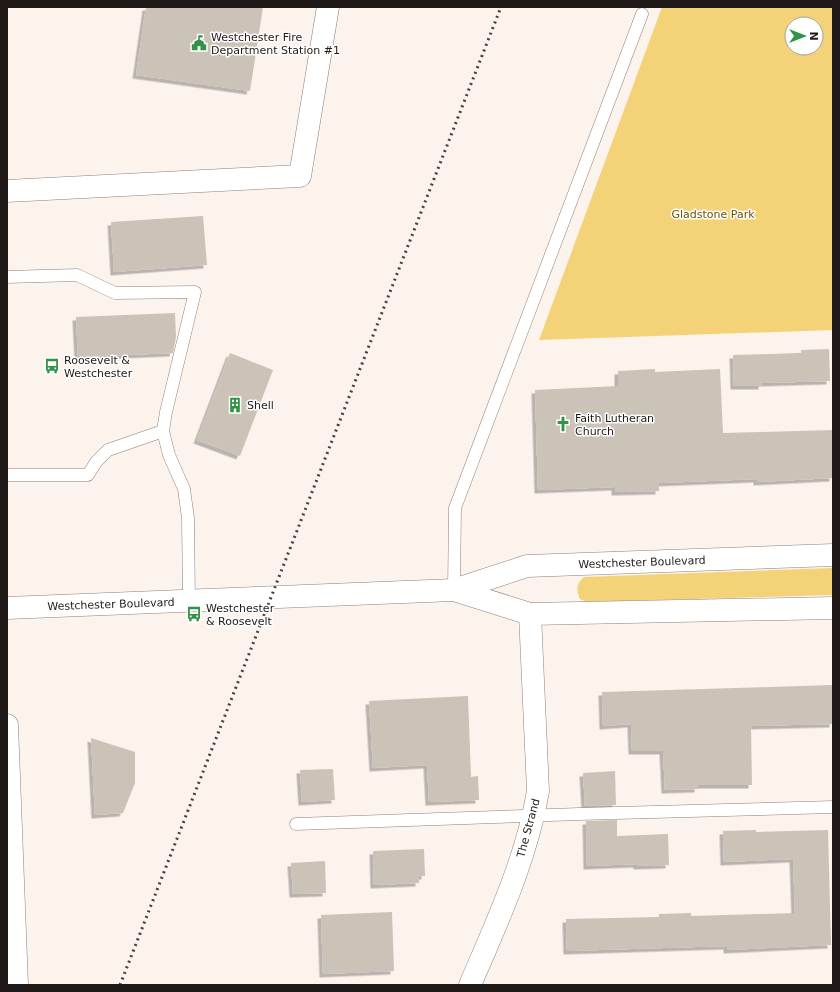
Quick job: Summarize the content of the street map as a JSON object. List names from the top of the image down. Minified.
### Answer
{"streets":{"street":["Westchester Boulevard","The Strand"]},"crossings":[["Westchester Boulevard","The Strand"]],"parks":["Gladstone Park"],"places":{"public building":["Westchester Fire Department Station #1"],"bus stop":["Roosevelt & Westchester","Westchester & Roosevelt"],"building":["Shell"],"church":["Faith Lutheran Church"]},"north":"right"}
